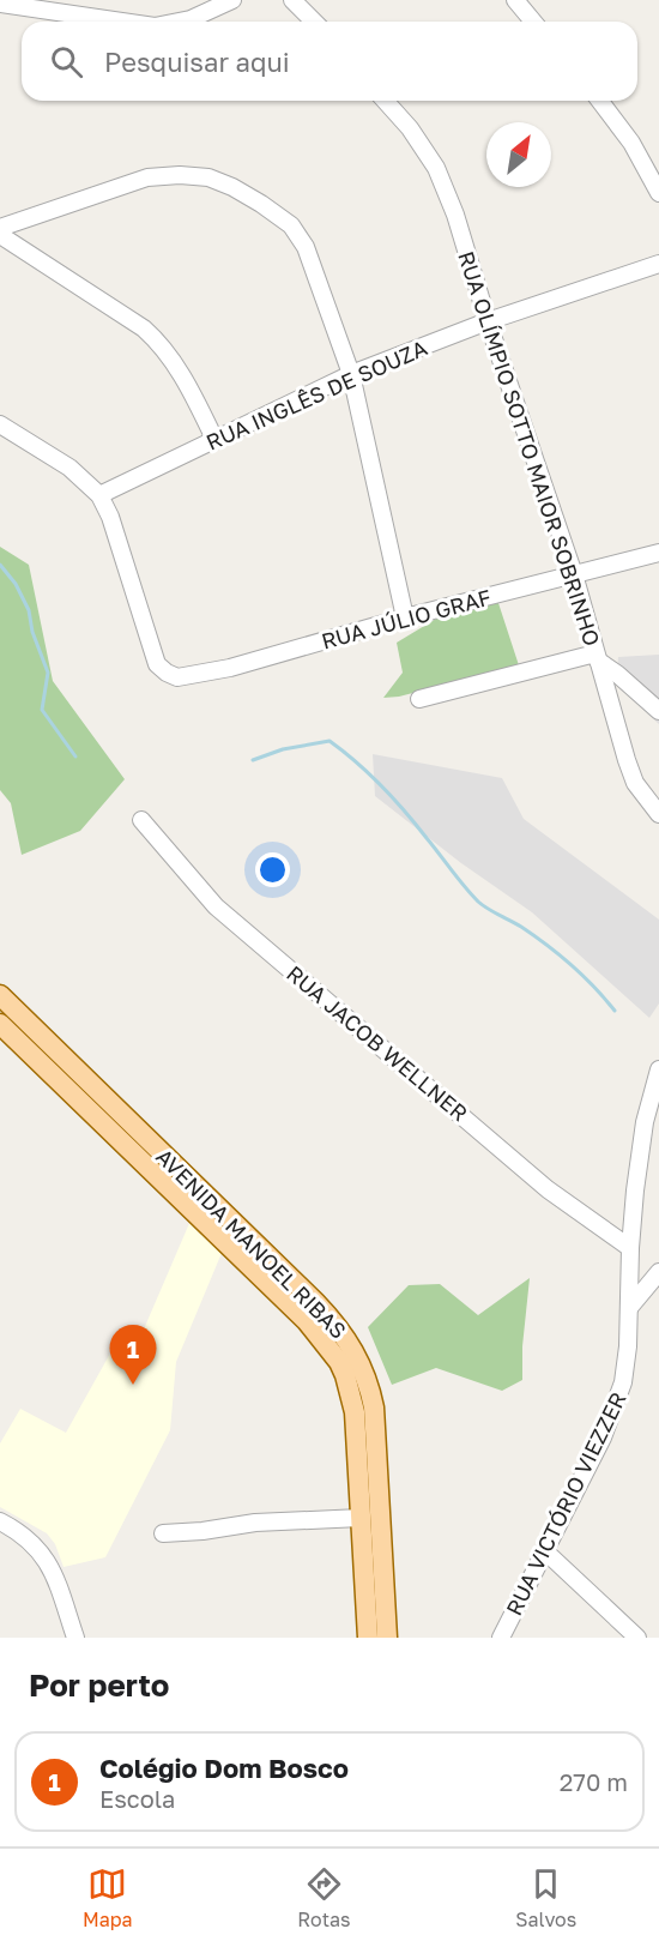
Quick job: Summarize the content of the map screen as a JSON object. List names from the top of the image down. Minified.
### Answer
{"streets":{"main road":["AVENIDA MANOEL RIBAS"],"street":["RUA INGLÊS DE SOUZA","RUA OLÍMPIO SOTTO MAIOR SOBRINHO","RUA JÚLIO GRAF","RUA JACOB WELLNER","RUA VICTÓRIO VIEZZER"]},"crossings":[["RUA INGLÊS DE SOUZA","RUA OLÍMPIO SOTTO MAIOR SOBRINHO"],["RUA INGLÊS DE SOUZA","RUA JÚLIO GRAF"],["RUA OLÍMPIO SOTTO MAIOR SOBRINHO","RUA JÚLIO GRAF"],["RUA JACOB WELLNER","RUA VICTÓRIO VIEZZER"]],"north":"top right","page":{"search":"Pesquisar aqui","pins":"1","heading":"Por perto","list":[{"mark":"1","name":"Colégio Dom Bosco","note":"Escola","value":"270 m"}],"nav":["Mapa","Rotas","Salvos"]}}
